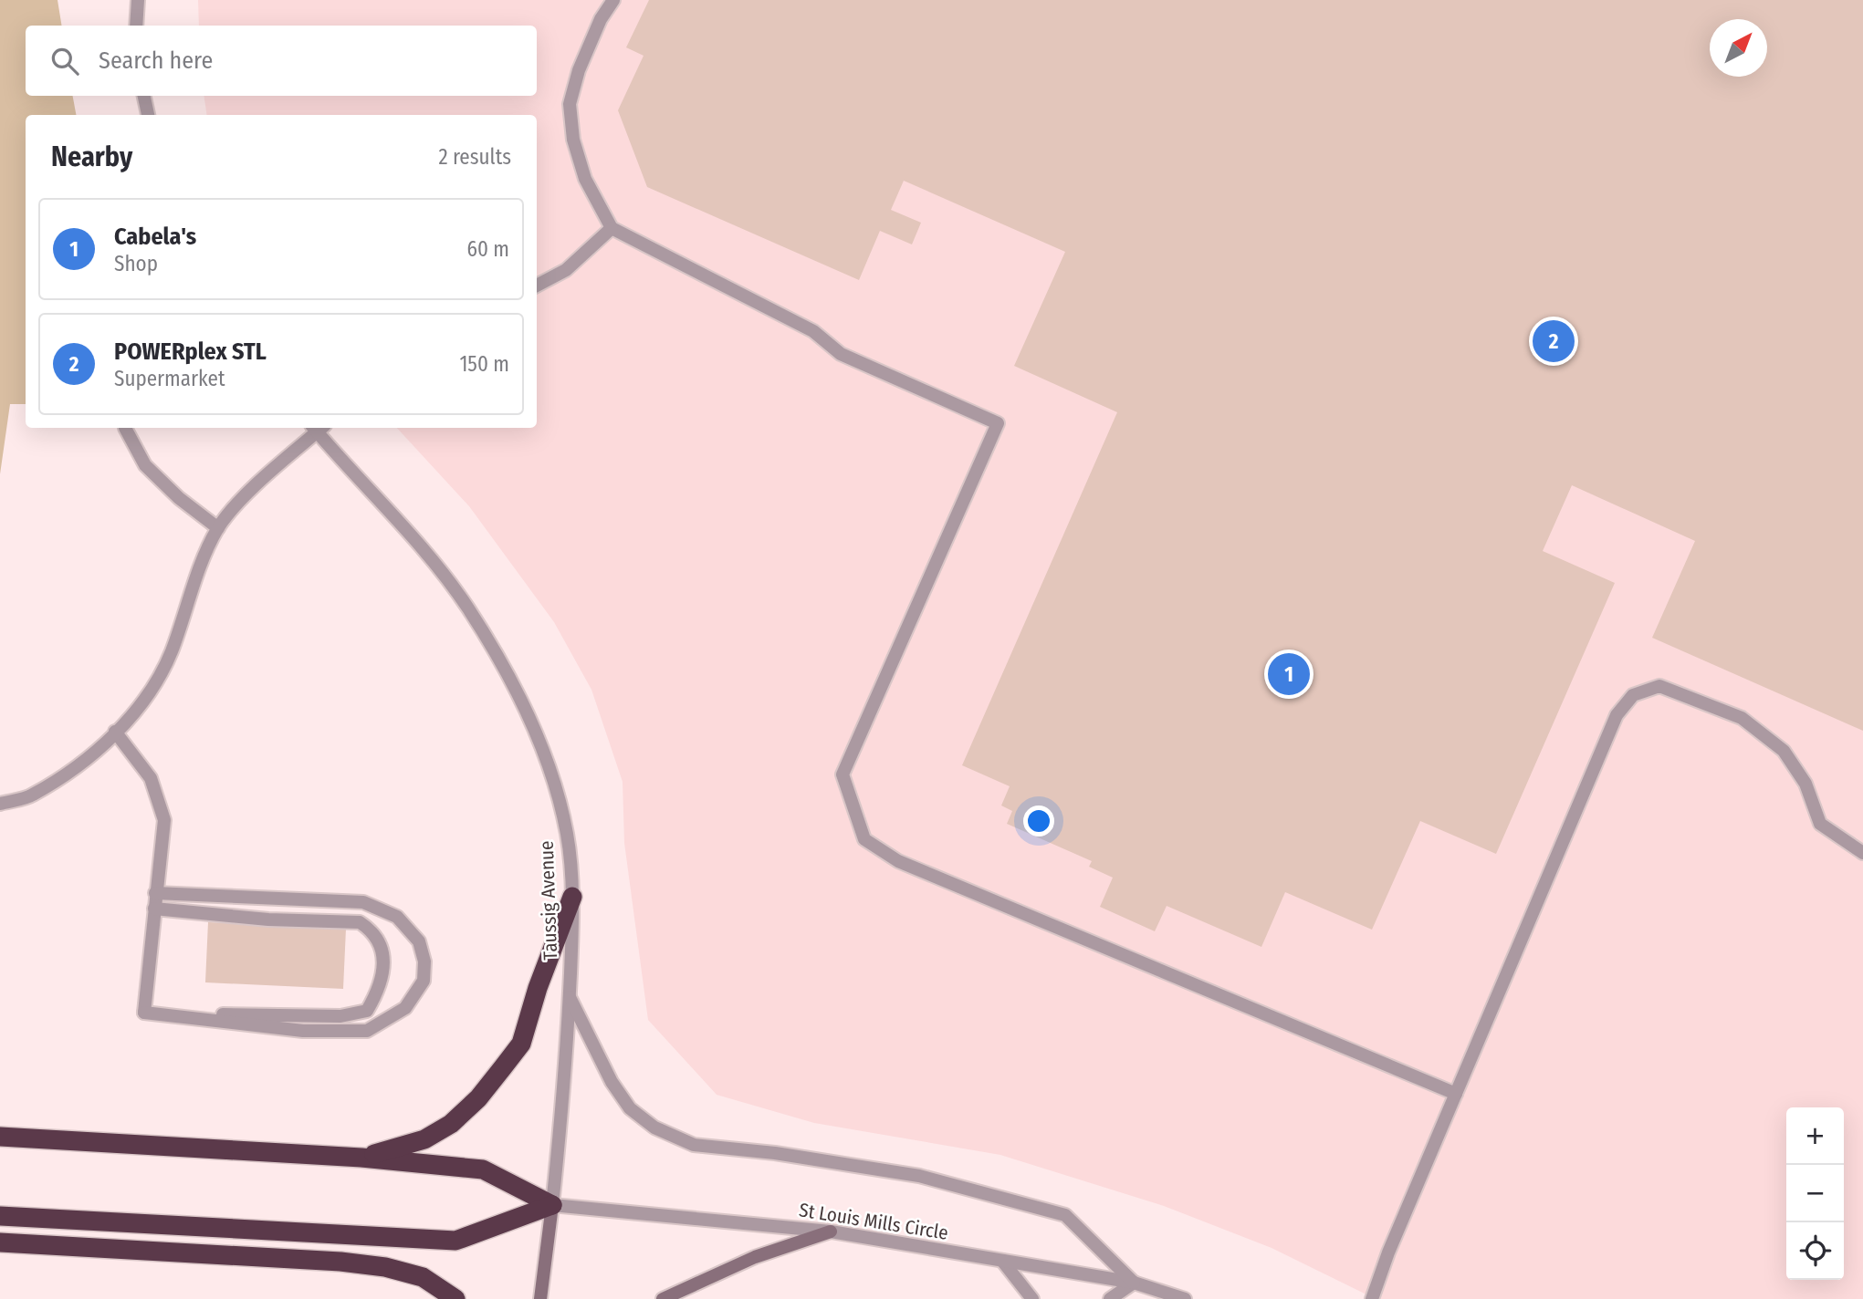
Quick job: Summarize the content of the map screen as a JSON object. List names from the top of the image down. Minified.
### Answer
{"streets":{"main road":["Taussig Avenue"],"street":["St Louis Mills Circle"]},"crossings":[["Taussig Avenue","St Louis Mills Circle"]],"north":"top right","page":{"search":"Search here","heading":["Nearby","2 results"],"list":[{"mark":"1","name":"Cabela's","note":"Shop","value":"60 m"},{"mark":"2","name":"POWERplex STL","note":"Supermarket","value":"150 m"}],"pins":["2","1"],"map_buttons":["+","−"]}}
